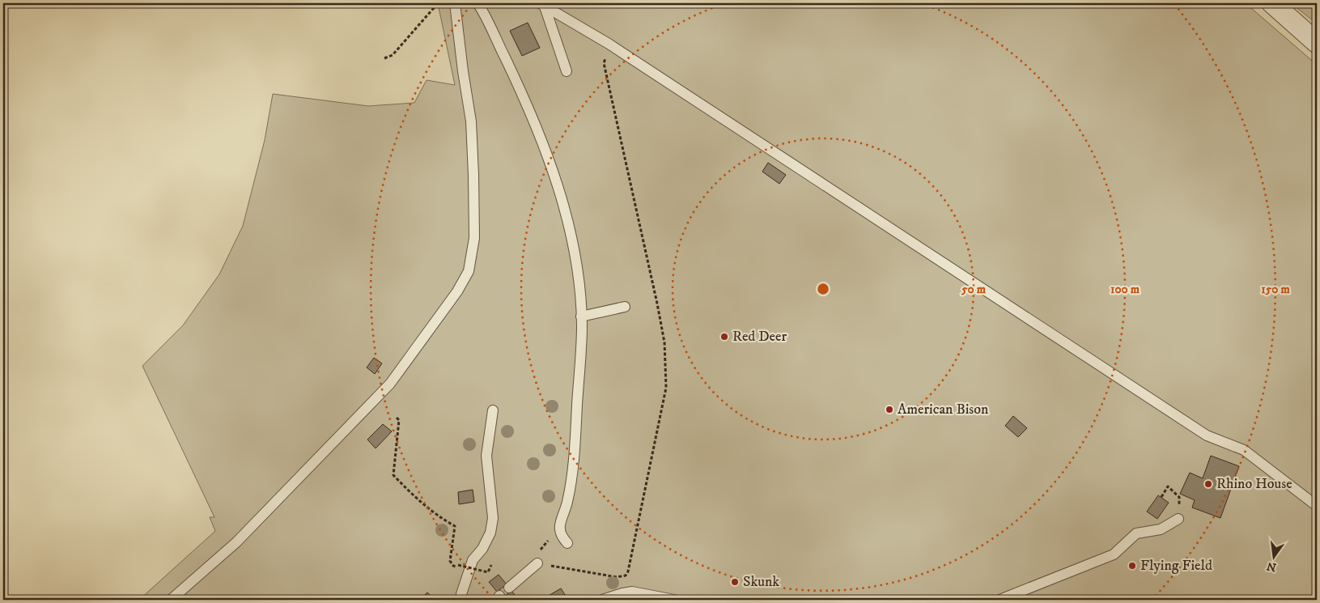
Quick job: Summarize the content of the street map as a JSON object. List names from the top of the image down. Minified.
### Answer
{"places":["Red Deer","American Bison","Rhino House","Flying Field","Skunk"],"north":"bottom","rings":["50 m","100 m","150 m"]}
